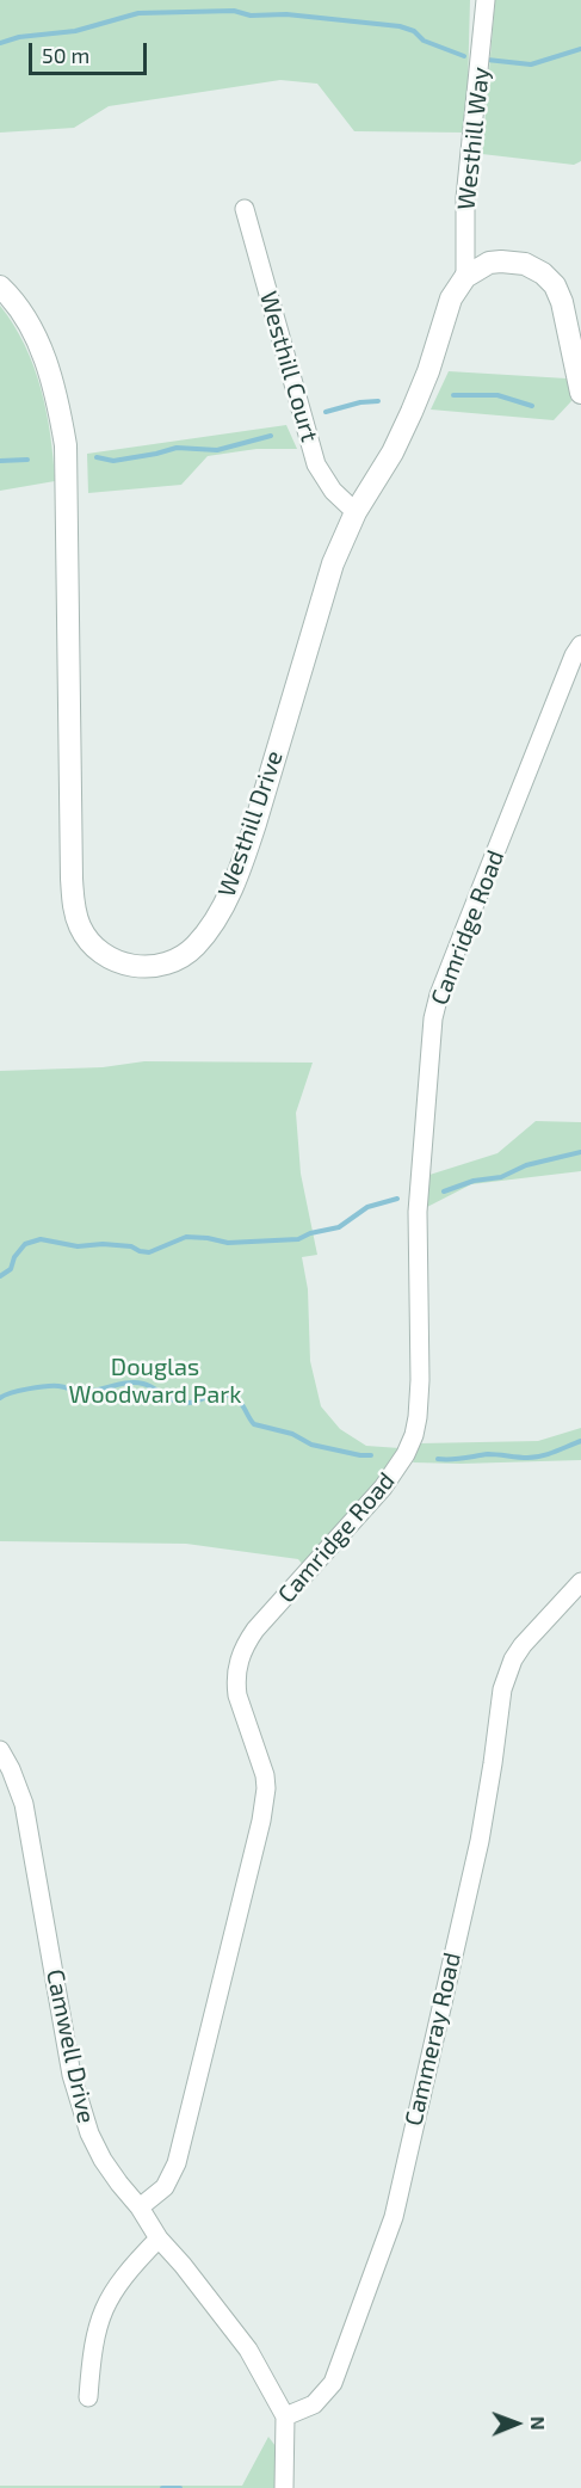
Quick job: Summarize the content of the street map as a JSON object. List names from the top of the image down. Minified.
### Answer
{"streets":{"street":["Westhill Way","Westhill Court","Westhill Drive","Camridge Road","Cammeray Road","Camwell Drive"]},"crossings":[["Westhill Way","Westhill Drive"],["Westhill Court","Westhill Drive"],["Camridge Road","Camwell Drive"],["Cammeray Road","Camwell Drive"]],"parks":["Douglas Woodward Park"],"scale_bar":"50 m","north":"right"}
